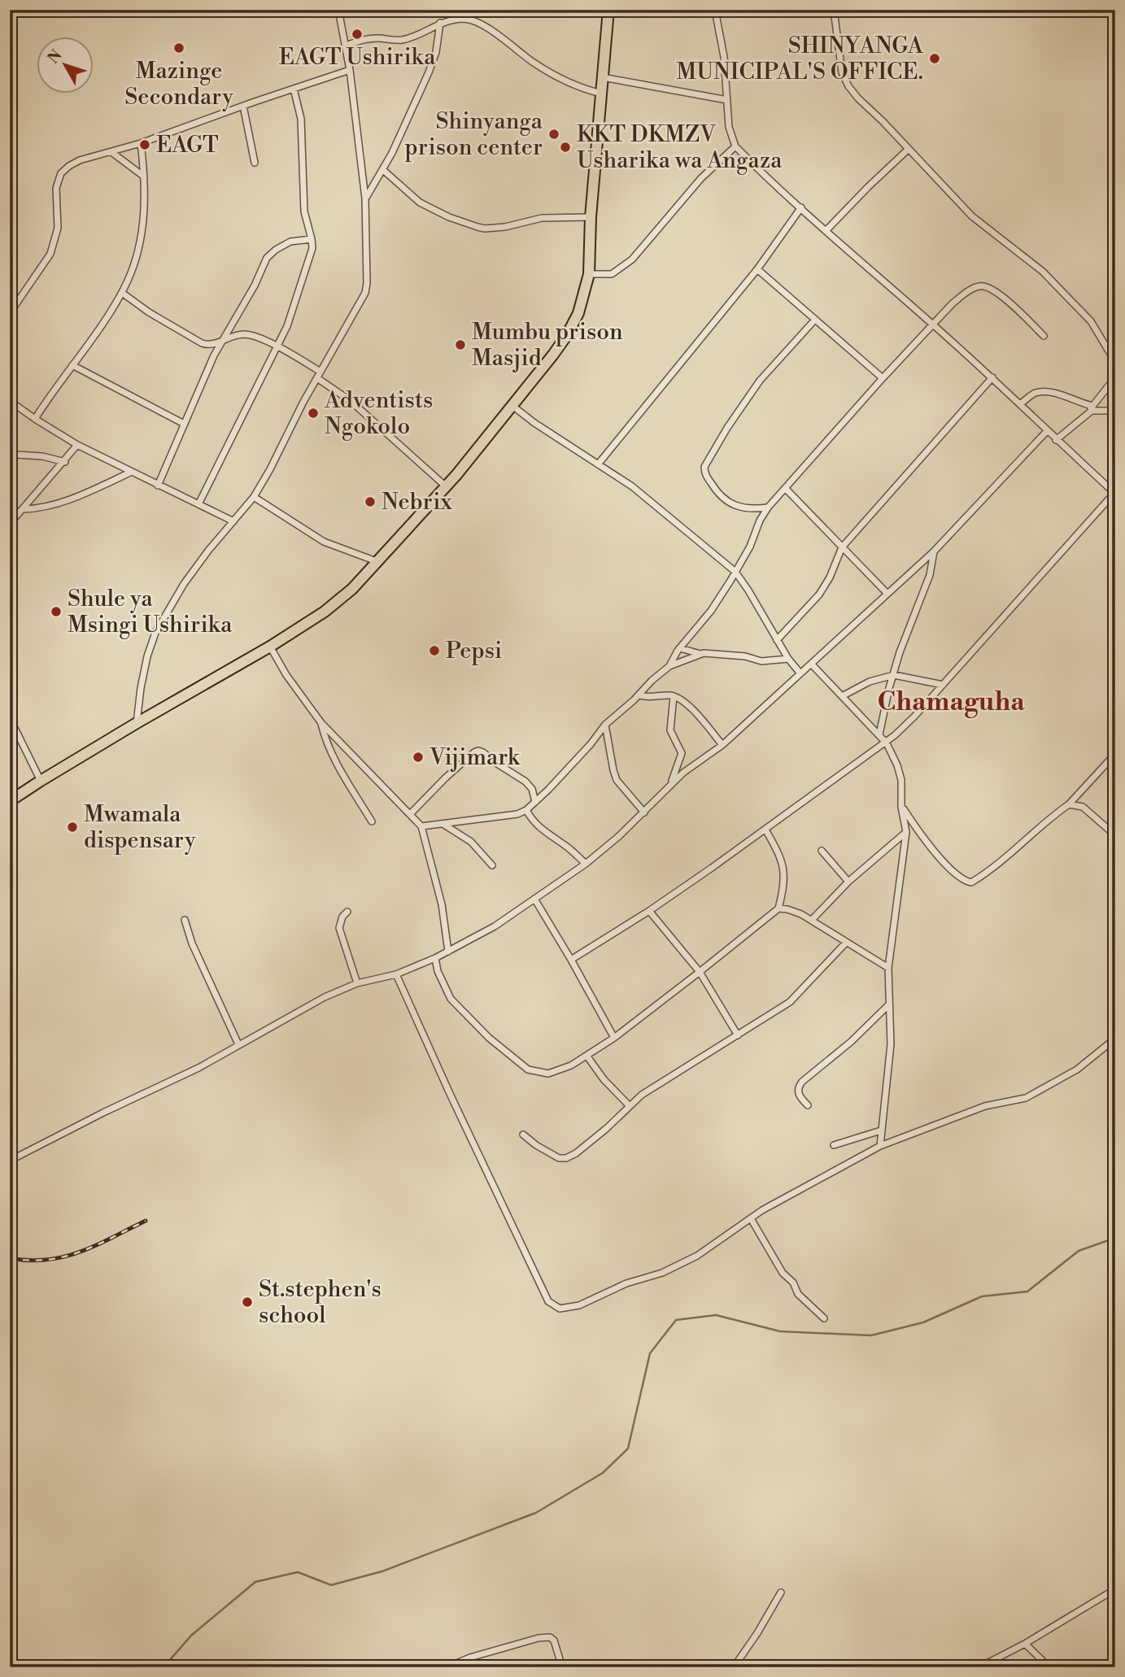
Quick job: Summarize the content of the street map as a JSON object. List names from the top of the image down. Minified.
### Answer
{"districts":["Chamaguha"],"places":["EAGT Ushirika","Mazinge Secondary","SHINYANGA MUNICIPAL'S OFFICE.","Shinyanga prison center","EAGT","KKT DKMZV Usharika wa Angaza","Mumbu prison Masjid","Adventists Ngokolo","Nebrix","Shule ya Msingi Ushirika","Pepsi","Vijimark","Mwamala dispensary","St.stephen's school"],"north":"top left"}
